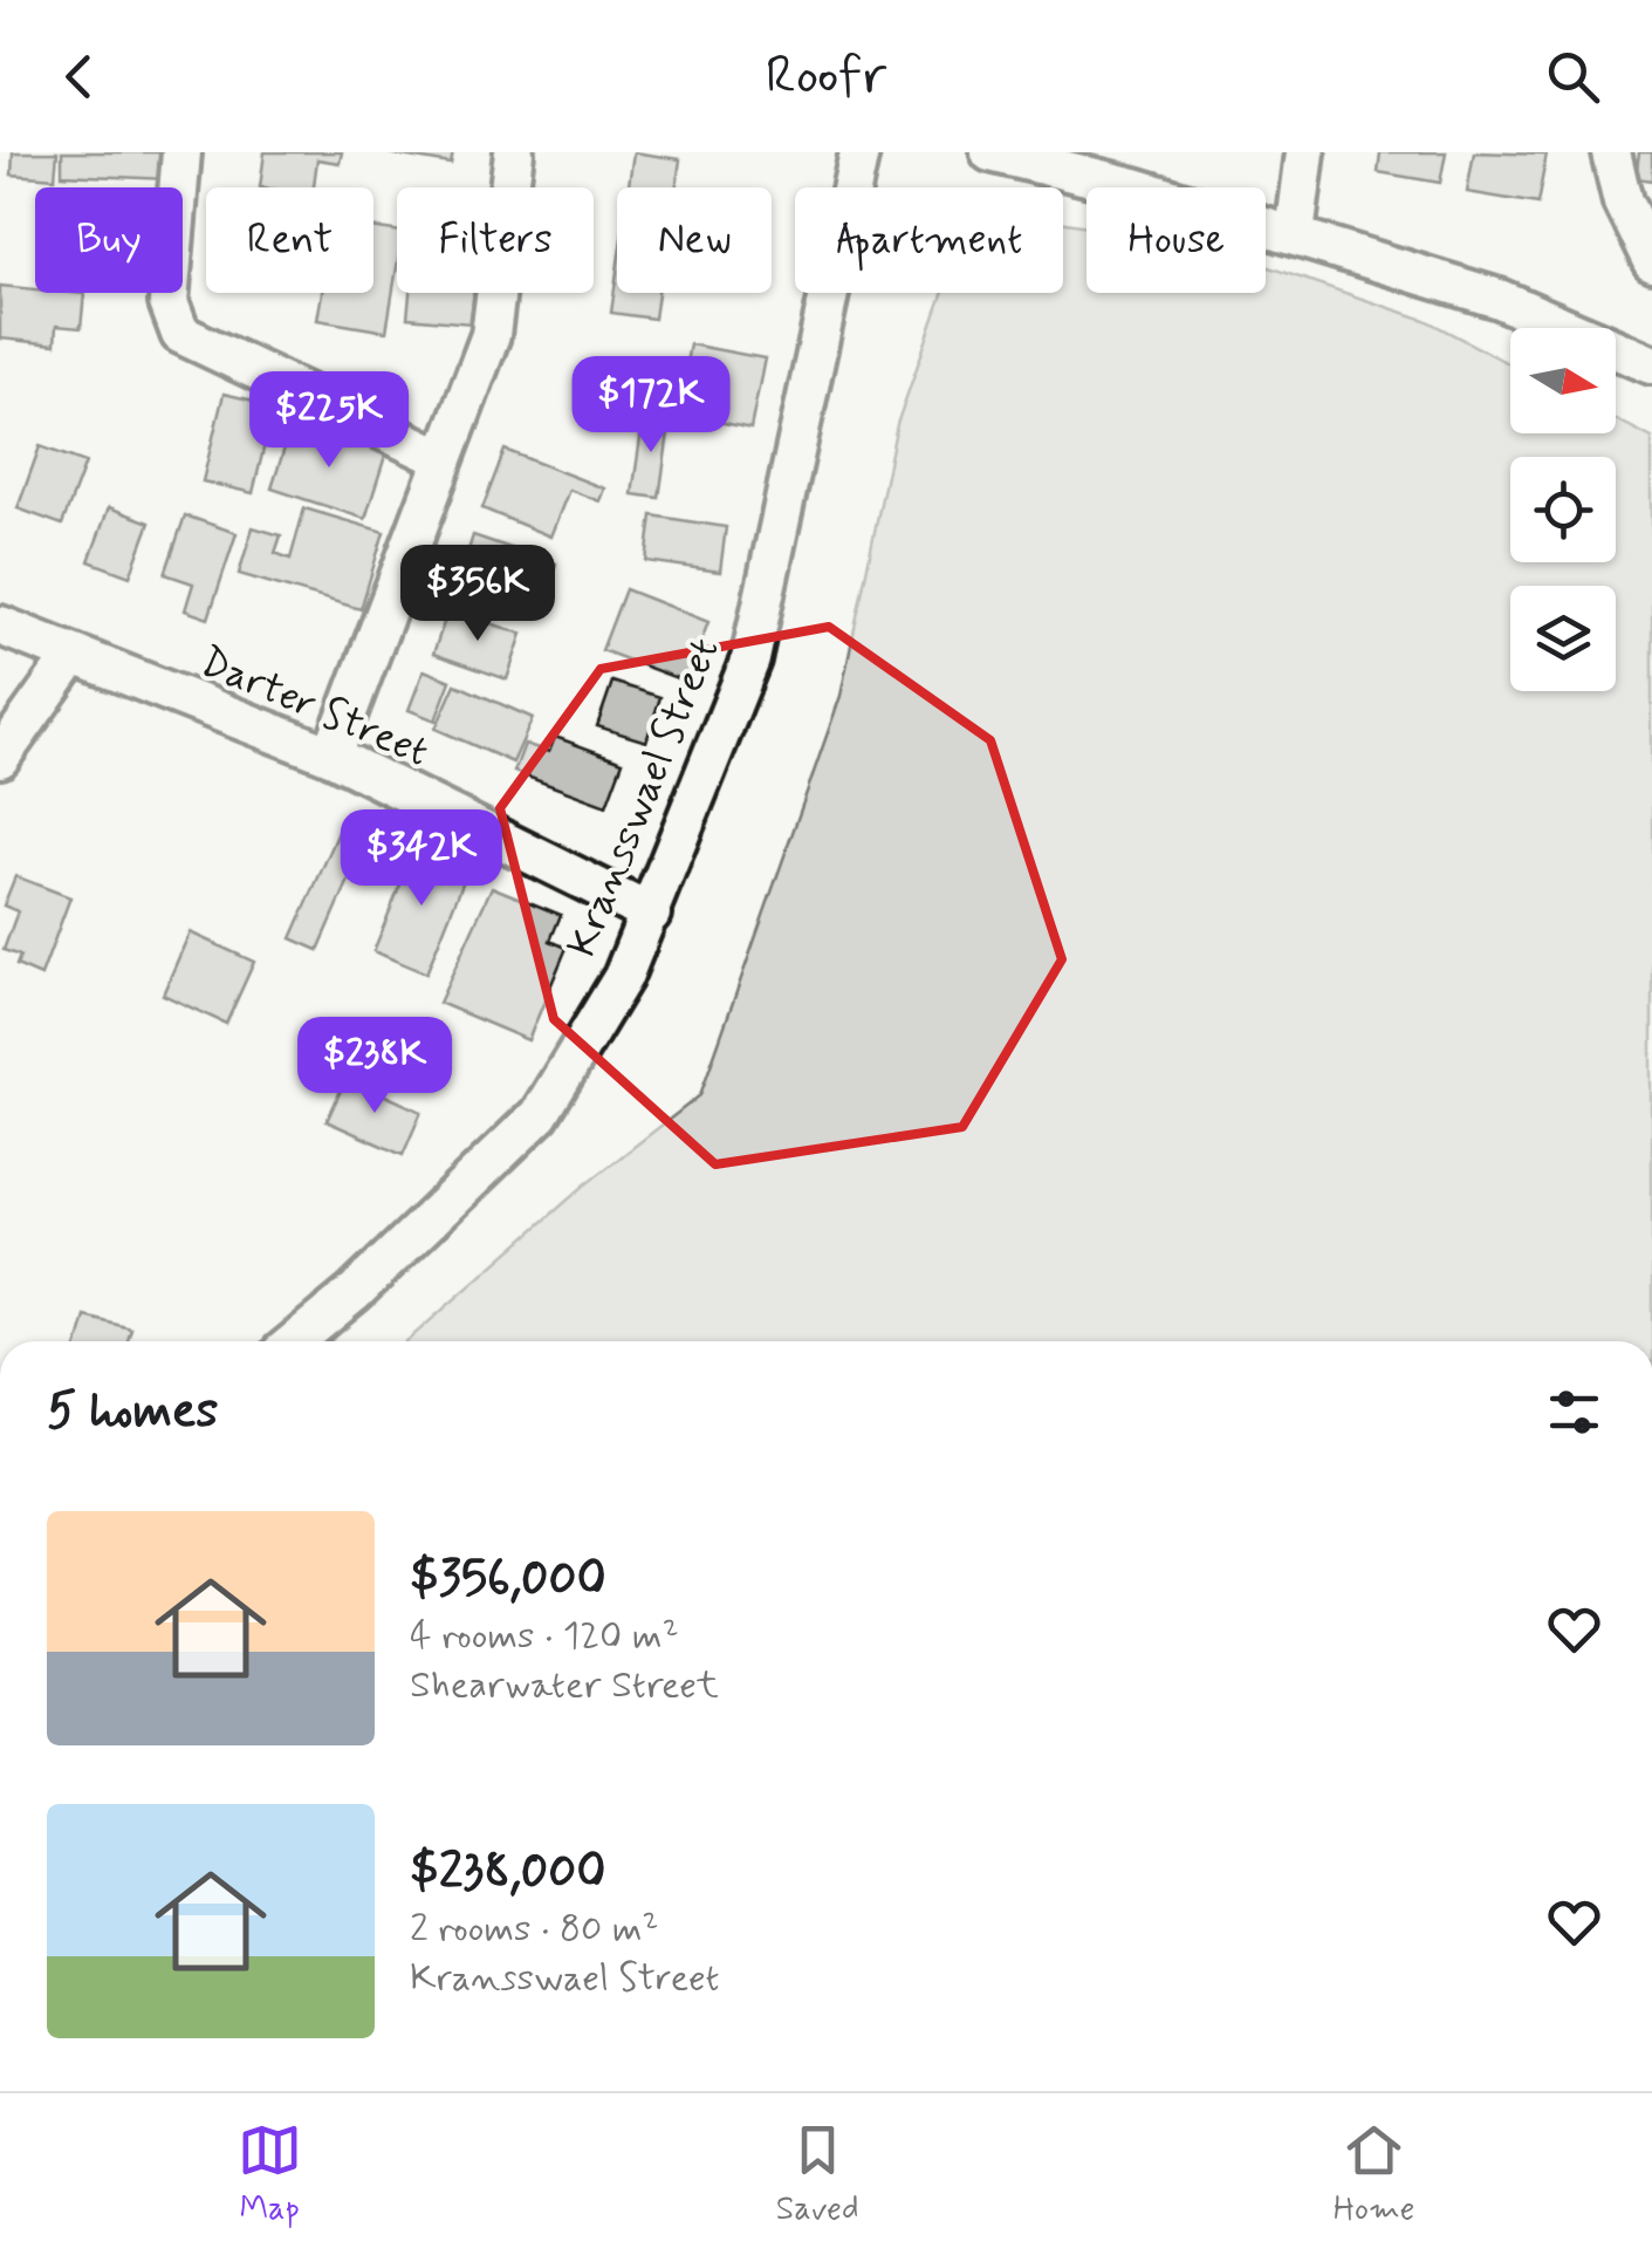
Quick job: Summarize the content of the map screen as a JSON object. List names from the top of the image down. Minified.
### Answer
{"streets":{"street":["Darter Street","Kransswael Street"]},"crossings":[["Darter Street","Kransswael Street"]],"north":"right","page":{"header":"Roofr","chip":["Buy","Rent","Filters","New","Apartment","House"],"price":["$172K","$225K","$356K","$342K","$238K"],"heading":"5 homes","list":[{"name":"$356,000","note":"4 rooms · 120 m² · Shearwater Street"},{"name":"$238,000","note":"2 rooms · 80 m² · Kransswael Street"}],"tabs":["Map","Saved","Home"]}}
